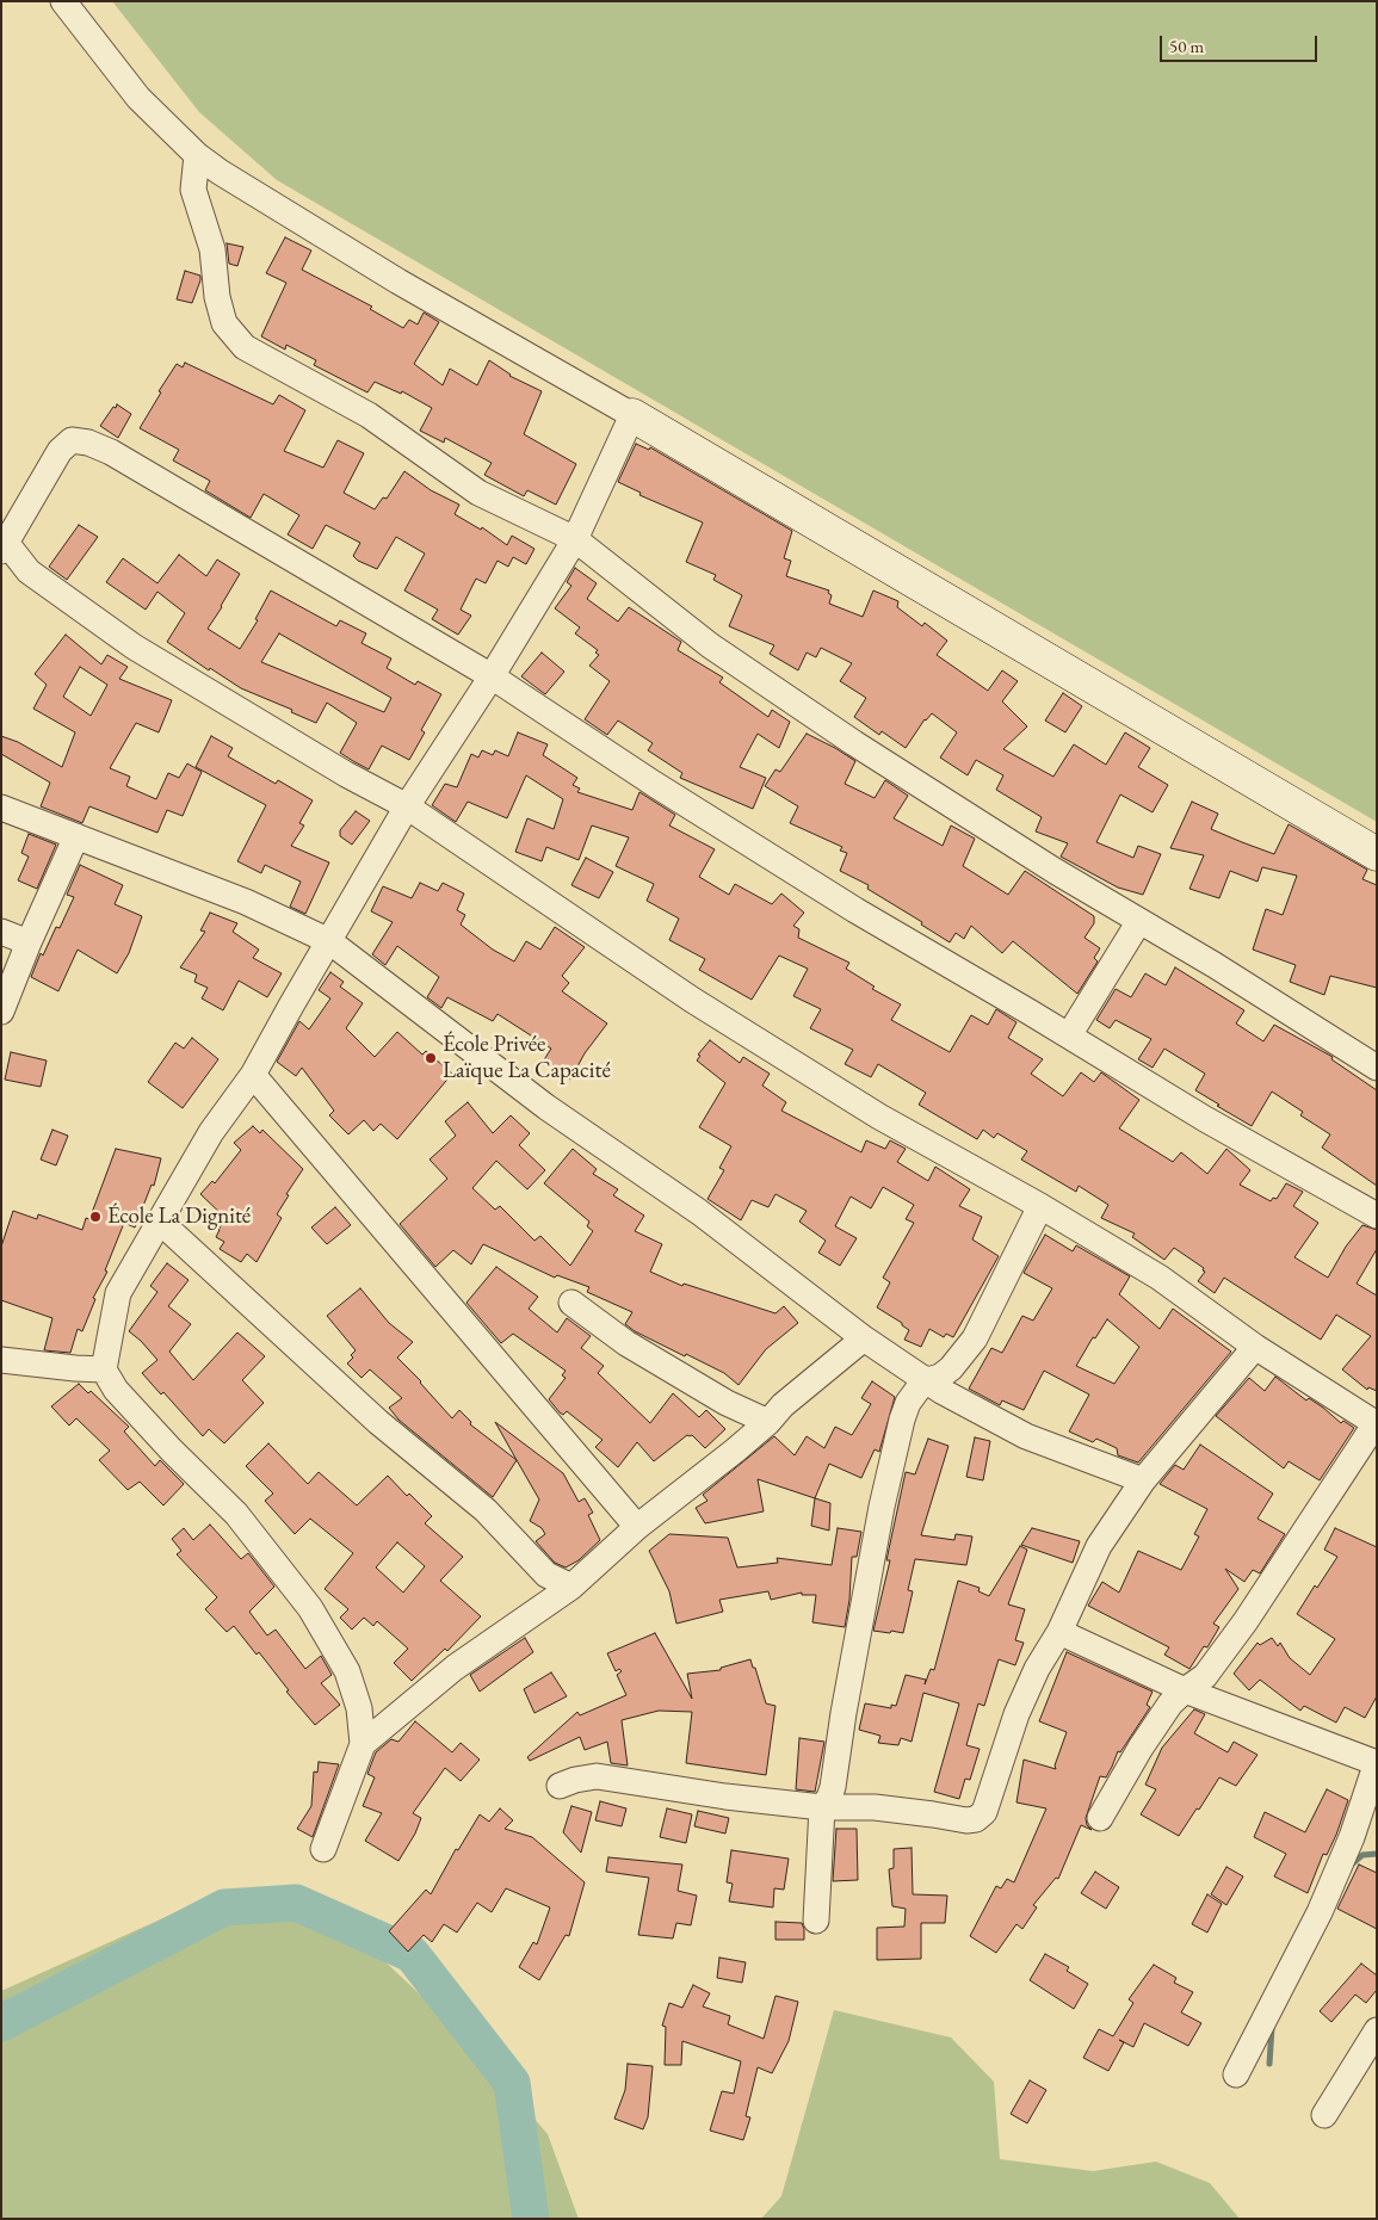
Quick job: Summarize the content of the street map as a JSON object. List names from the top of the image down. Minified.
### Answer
{"places":["École Privée Laïque La Capacité","École La Dignité"],"scale_bar":"50 m"}
